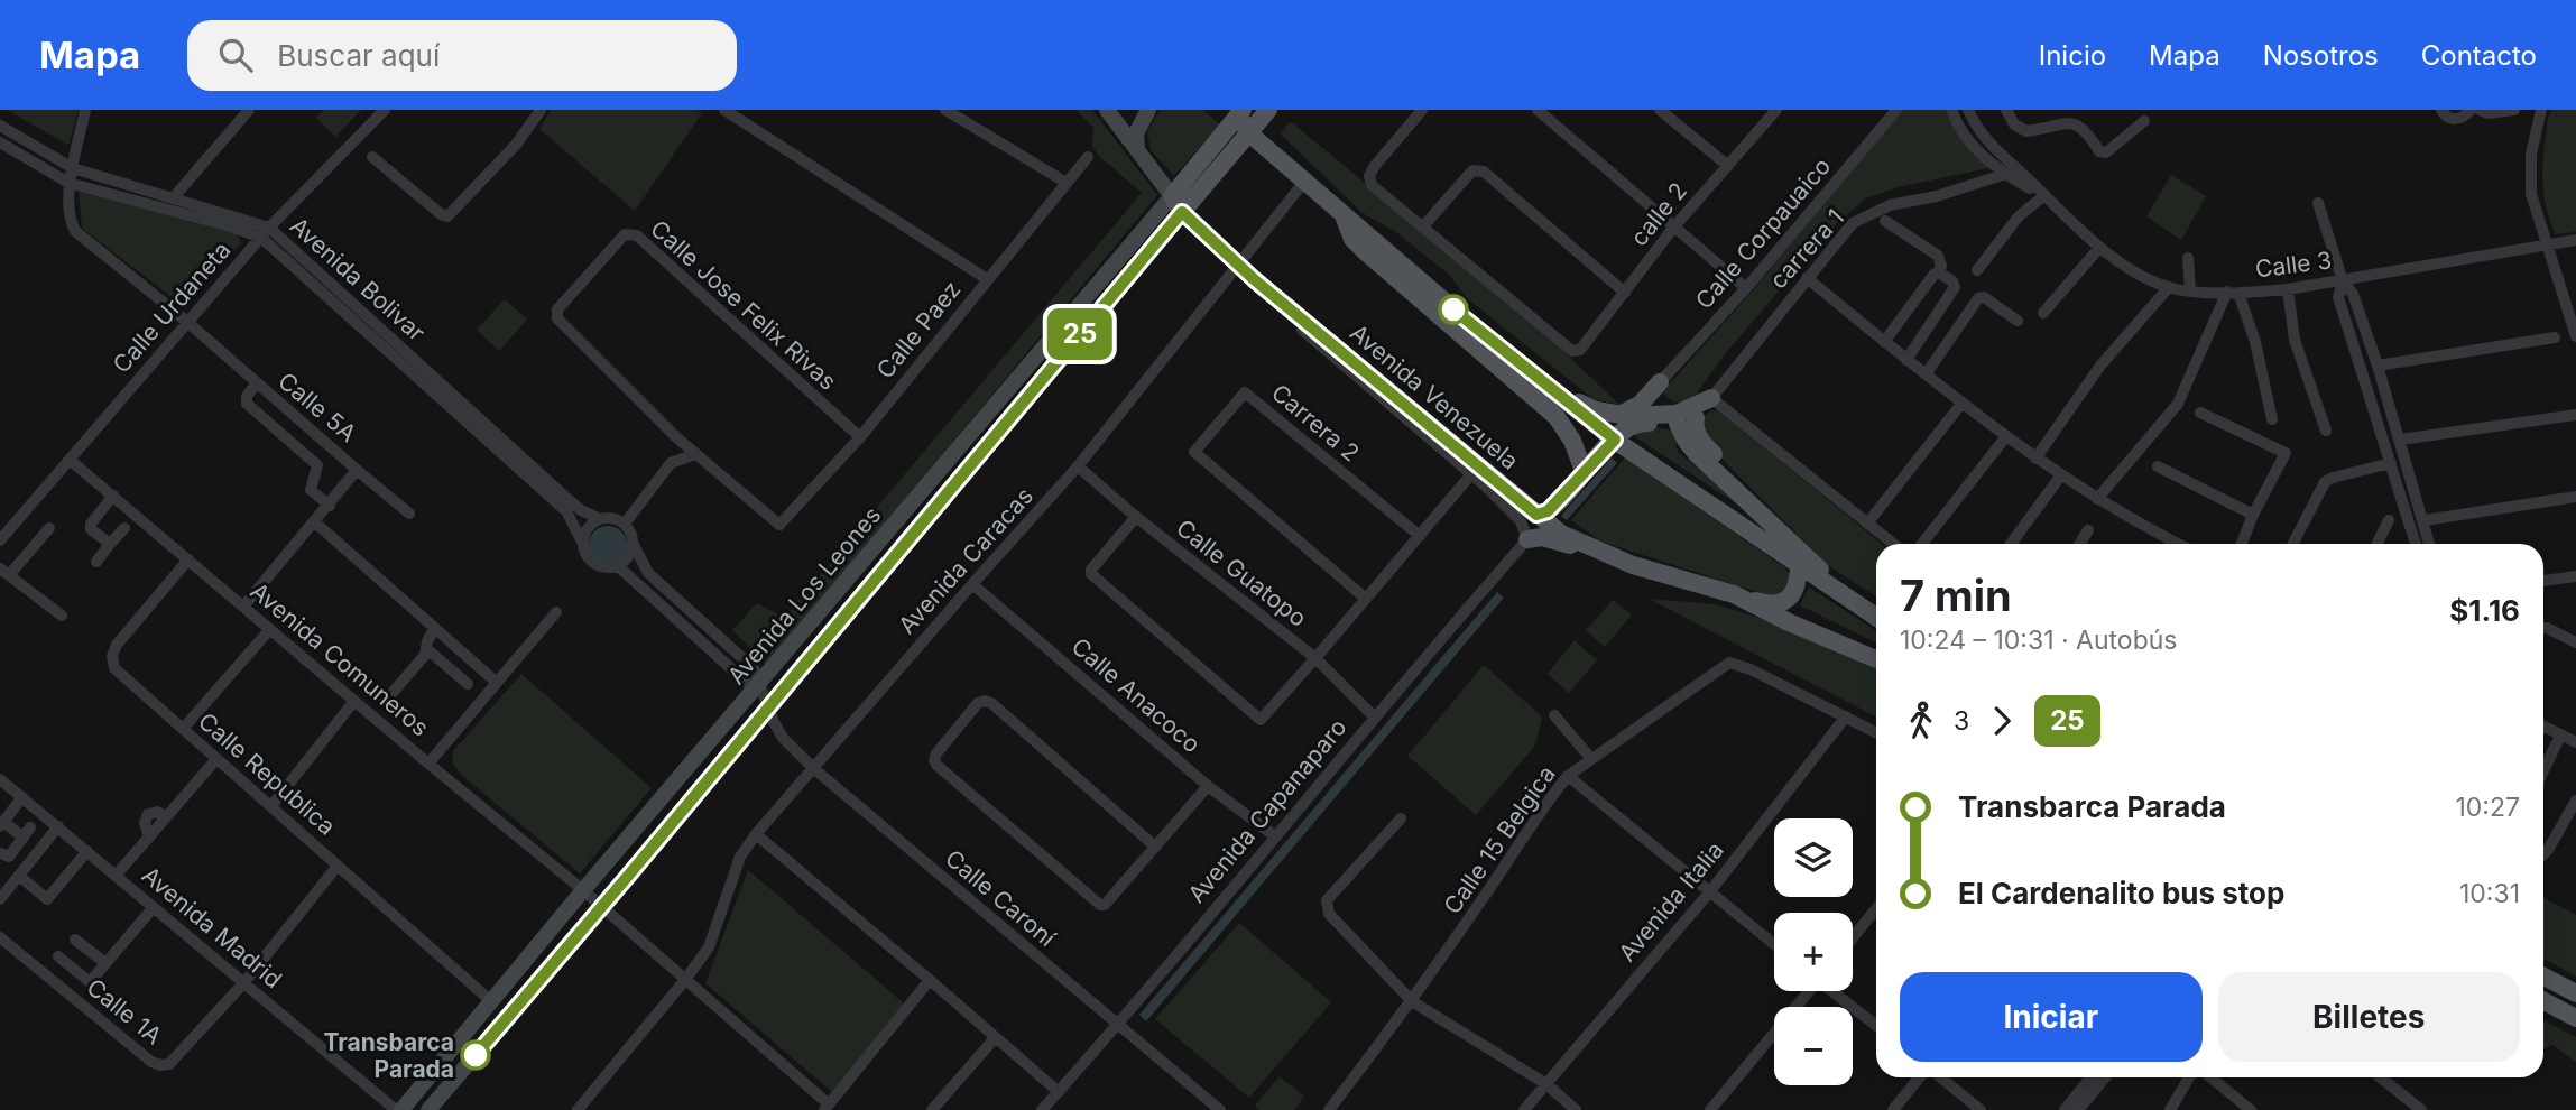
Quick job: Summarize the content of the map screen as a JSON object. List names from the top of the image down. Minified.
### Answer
{"streets":{"main road":["Avenida Venezuela","Avenida Los Leones"],"street":["calle 2","Calle Corpauaico","carrera 1","Calle 3","Avenida Bolivar","Calle Jose Felix Rivas","Calle Urdaneta","Calle Paez","Calle 5A","Carrera 2","Avenida Caracas","Calle Guatopo","Avenida Comuneros","Calle Anacoco","Calle Republica","Avenida Capanaparo","Calle 15 Belgica","Calle Caroní","Avenida Italia","Avenida Madrid","Calle 1A"]},"crossings":[["Avenida Bolivar","Calle Urdaneta"],["Avenida Bolivar","Calle 5A"],["Avenida Bolivar","Avenida Los Leones"],["Avenida Bolivar","Calle Caroní"],["Calle Jose Felix Rivas","Calle Paez"],["Calle Urdaneta","Calle 5A"],["Calle Urdaneta","Avenida Comuneros"],["Avenida Venezuela","Avenida Caracas"],["Avenida Venezuela","Avenida Los Leones"],["Calle 5A","Avenida Comuneros"],["Avenida Caracas","Calle Guatopo"],["Avenida Caracas","Avenida Comuneros"],["Avenida Caracas","Calle Anacoco"],["Avenida Caracas","Calle Caroní"],["Calle Guatopo","Avenida Capanaparo"],["Avenida Los Leones","Avenida Comuneros"],["Avenida Los Leones","Calle Republica"],["Avenida Los Leones","Calle Caroní"],["Avenida Los Leones","Avenida Madrid"],["Avenida Comuneros","Calle Republica"],["Calle Anacoco","Avenida Capanaparo"],["Calle Republica","Calle 1A"],["Avenida Capanaparo","Calle Caroní"],["Calle 15 Belgica","Avenida Italia"],["Avenida Madrid","Calle 1A"]],"places":["Transbarca Parada"],"lines":["bus line 25"],"page":{"header":"Mapa","search":"Buscar aquí","nav":["Inicio","Mapa","Nosotros","Contacto"],"on_map":"25","heading":["7 min","10:24 – 10:31 · Autobús","$1.16"],"legs":["3","25"],"list":[{"name":"Transbarca Parada","value":"10:27"},{"name":"El Cardenalito bus stop","value":"10:31"}],"map_buttons":["+","−"],"buttons":["Iniciar","Billetes"]}}
